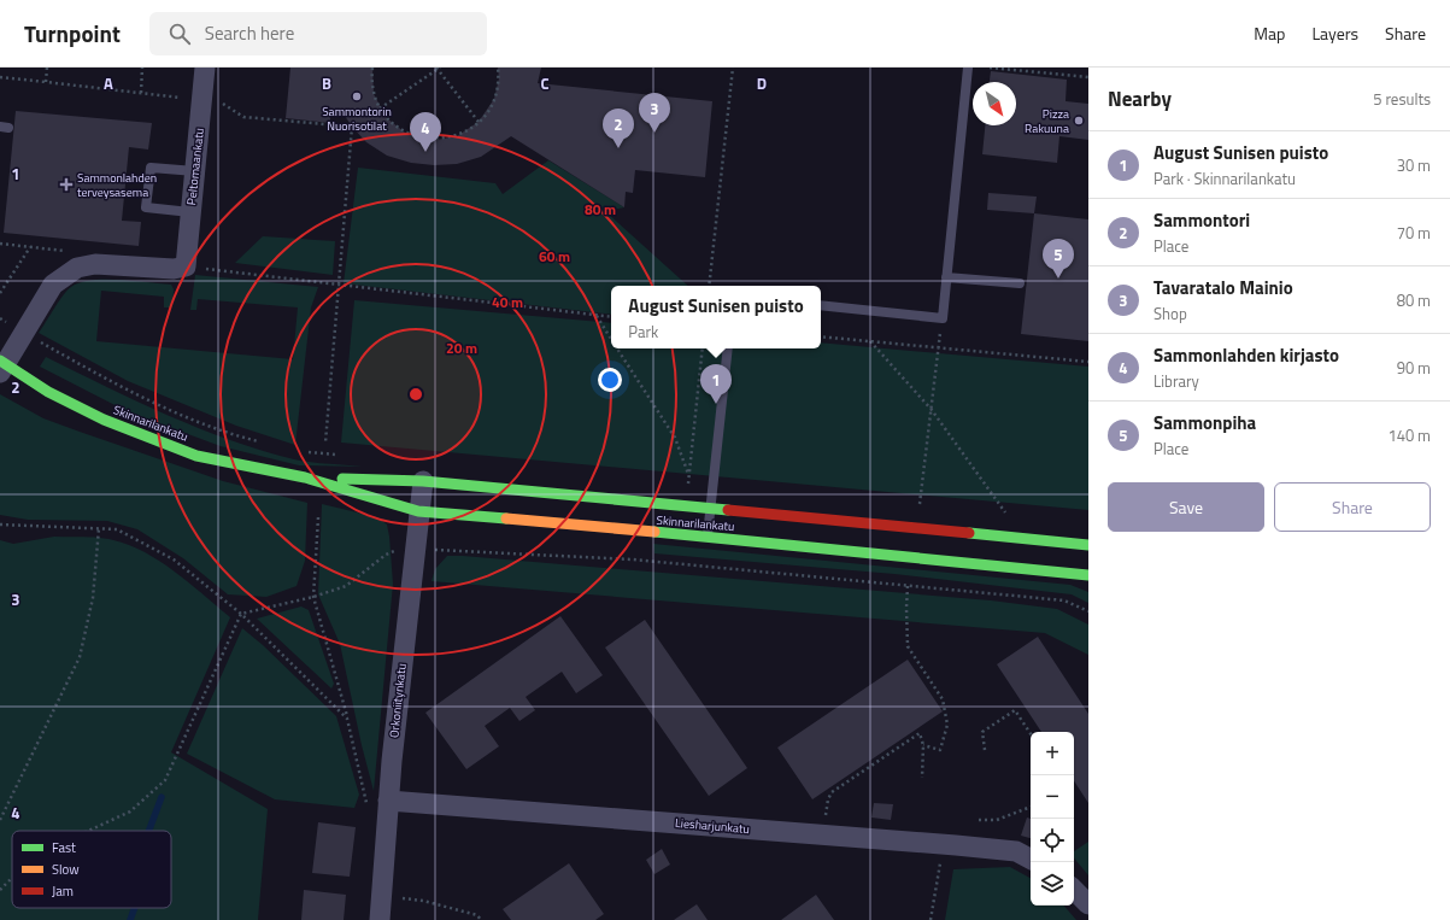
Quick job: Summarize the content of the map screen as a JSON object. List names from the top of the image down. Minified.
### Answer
{"streets":{"main road":["Skinnarilankatu"],"street":["Peltomaankatu","Orkoniitynkatu","Liesharjunkatu"]},"crossings":[["Skinnarilankatu","Orkoniitynkatu"],["Orkoniitynkatu","Liesharjunkatu"]],"places":{"other":["Sammontorin Nuorisotilat","Pizza Rakuuna"],"health":["Sammonlahden terveysasema"]},"legend":["Fast","Slow","Jam"],"north":"bottom right","page":{"header":"Turnpoint","search":"Search here","nav":["Map","Layers","Share"],"heading":["Nearby","5 results"],"pins":["3","2","4","5","1"],"list":[{"mark":"1","name":"August Sunisen puisto","note":"Park · Skinnarilankatu","value":"30 m"},{"mark":"2","name":"Sammontori","note":"Place","value":"70 m"},{"mark":"3","name":"Tavaratalo Mainio","note":"Shop","value":"80 m"},{"mark":"4","name":"Sammonlahden kirjasto","note":"Library","value":"90 m"},{"mark":"5","name":"Sammonpiha","note":"Place","value":"140 m"}],"popup":["August Sunisen puisto","Park"],"buttons":["Save","Share"],"map_buttons":["+","−"]},"grid":{"columns":["A","B","C","D"],"rows":["1","2","3","4"]},"rings":["80 m","60 m","40 m","20 m"]}
